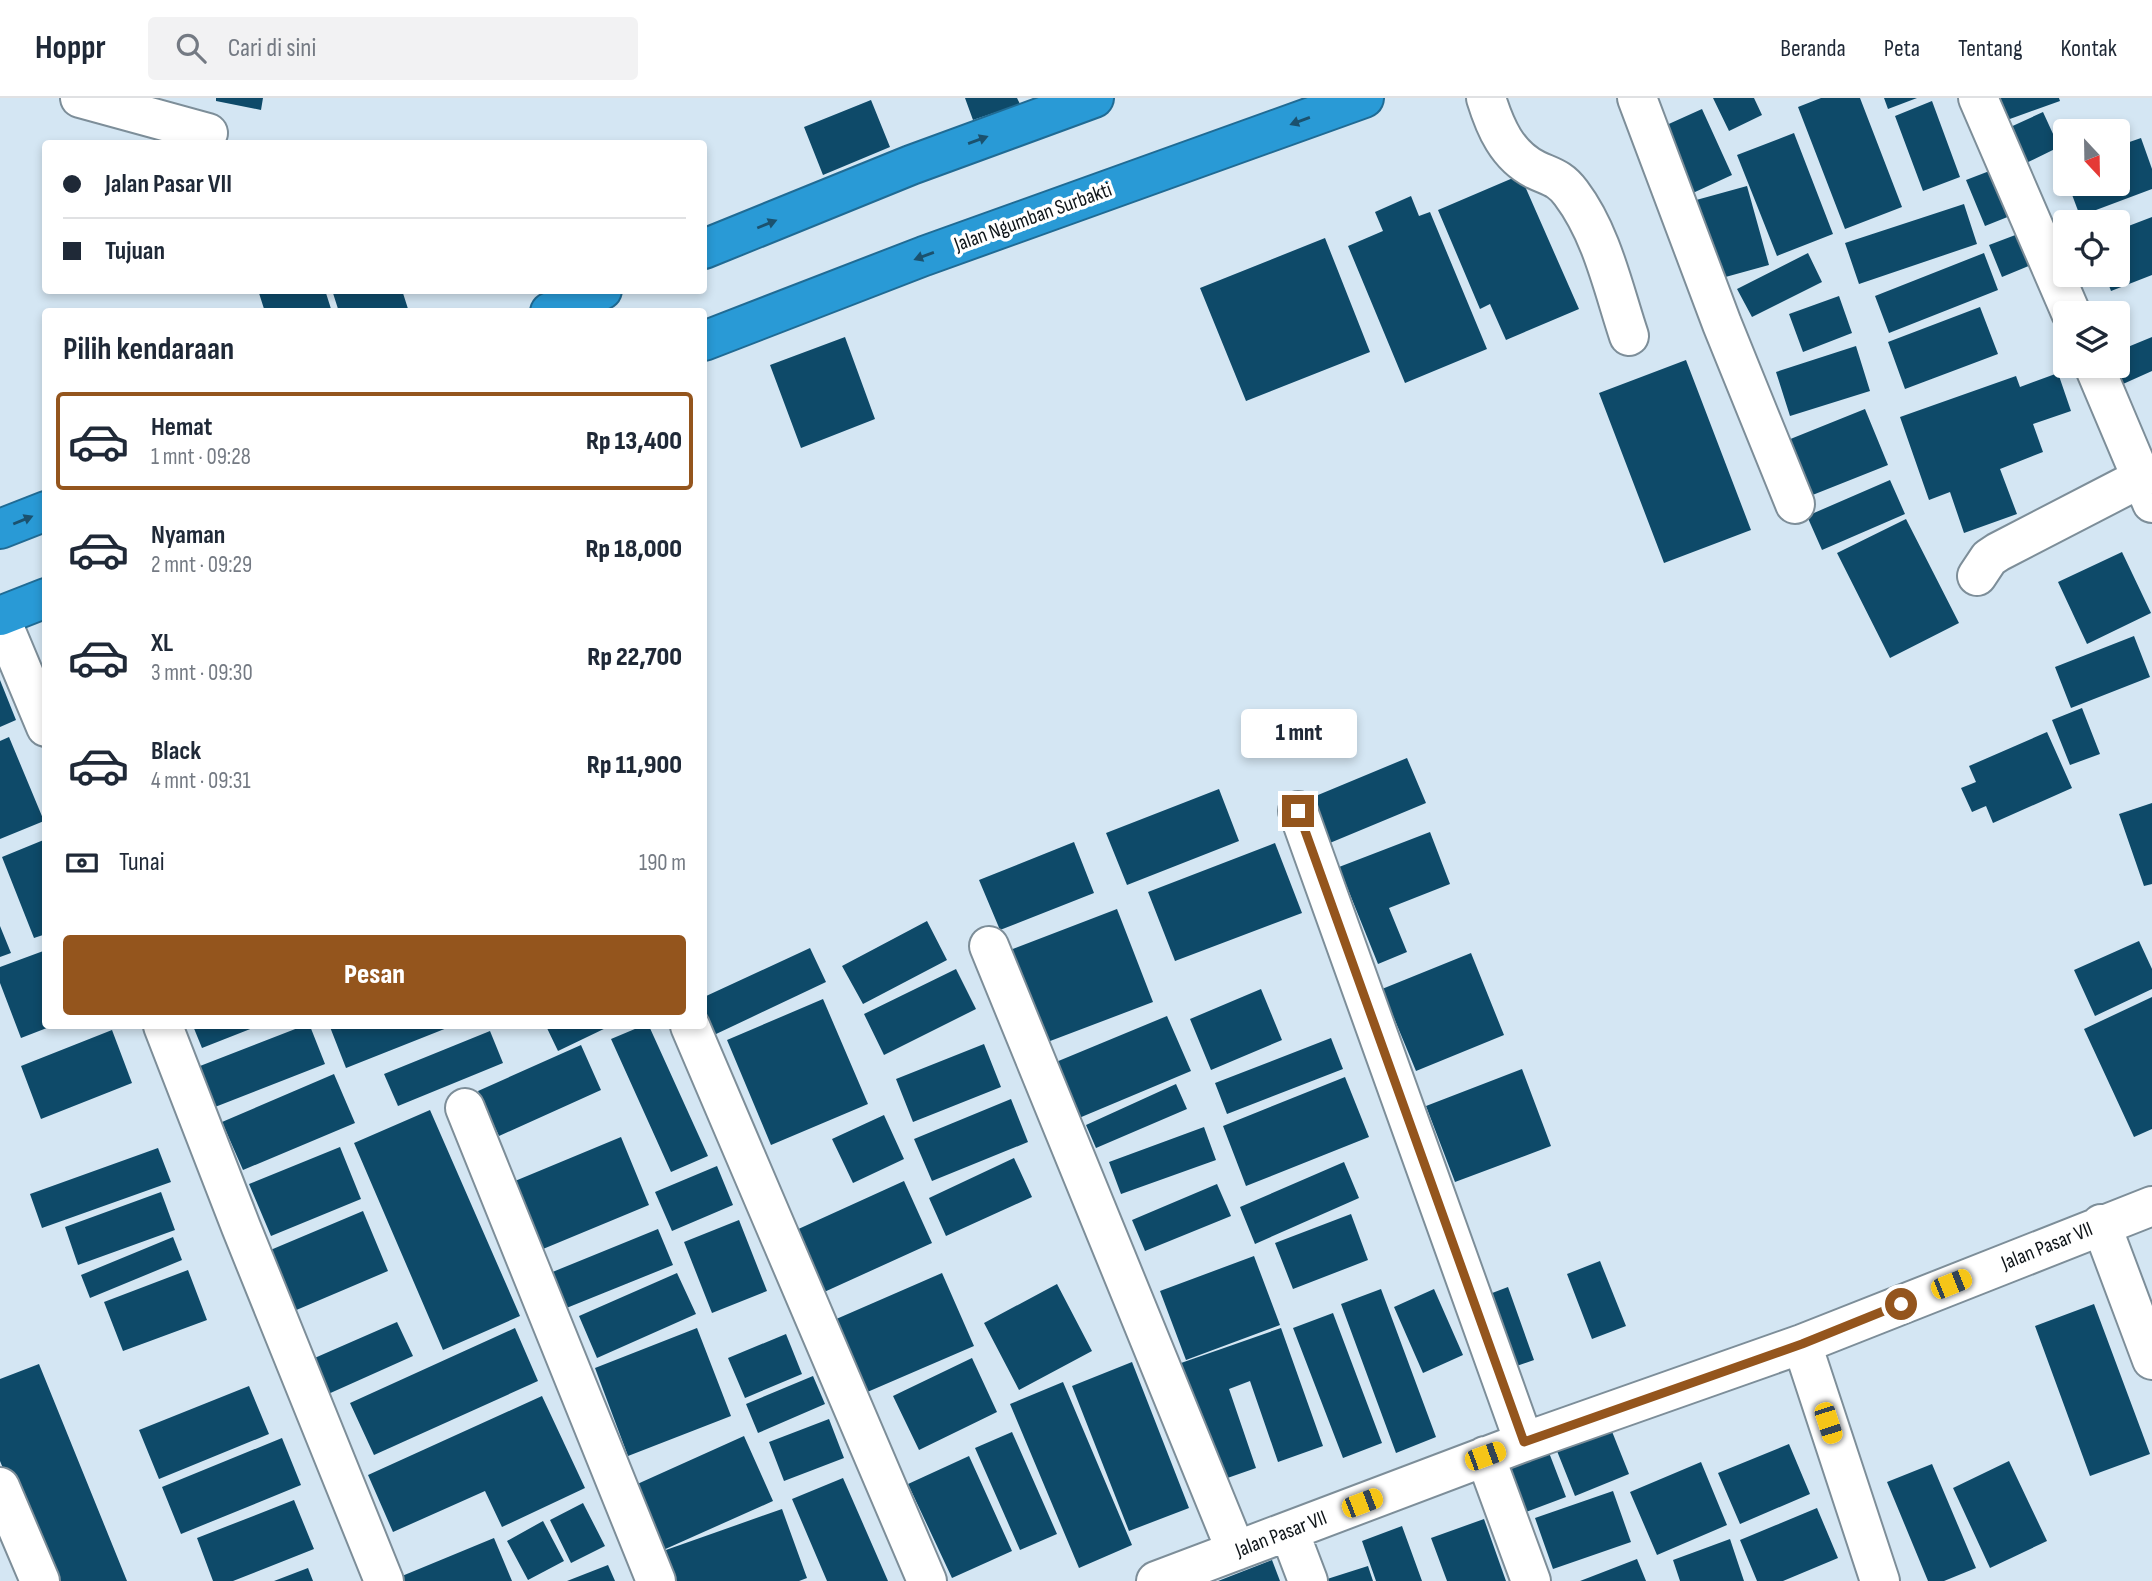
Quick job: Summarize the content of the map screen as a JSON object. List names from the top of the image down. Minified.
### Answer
{"streets":{"highway":["Jalan Ngumban Surbakti"],"street":["Jalan Pasar VII"]},"north":"bottom","page":{"header":"Hoppr","search":"Cari di sini","nav":["Beranda","Peta","Tentang","Kontak"],"banner":["Jalan Pasar VII","Tujuan"],"heading":"Pilih kendaraan","list":[{"name":"Hemat","note":"1 mnt · 09:28","value":"Rp 13,400"},{"name":"Nyaman","note":"2 mnt · 09:29","value":"Rp 18,000"},{"name":"XL","note":"3 mnt · 09:30","value":"Rp 22,700"},{"name":"Black","note":"4 mnt · 09:31","value":"Rp 11,900"}],"bubble":"1 mnt","pay":["Tunai","190 m"],"buttons":"Pesan"}}
